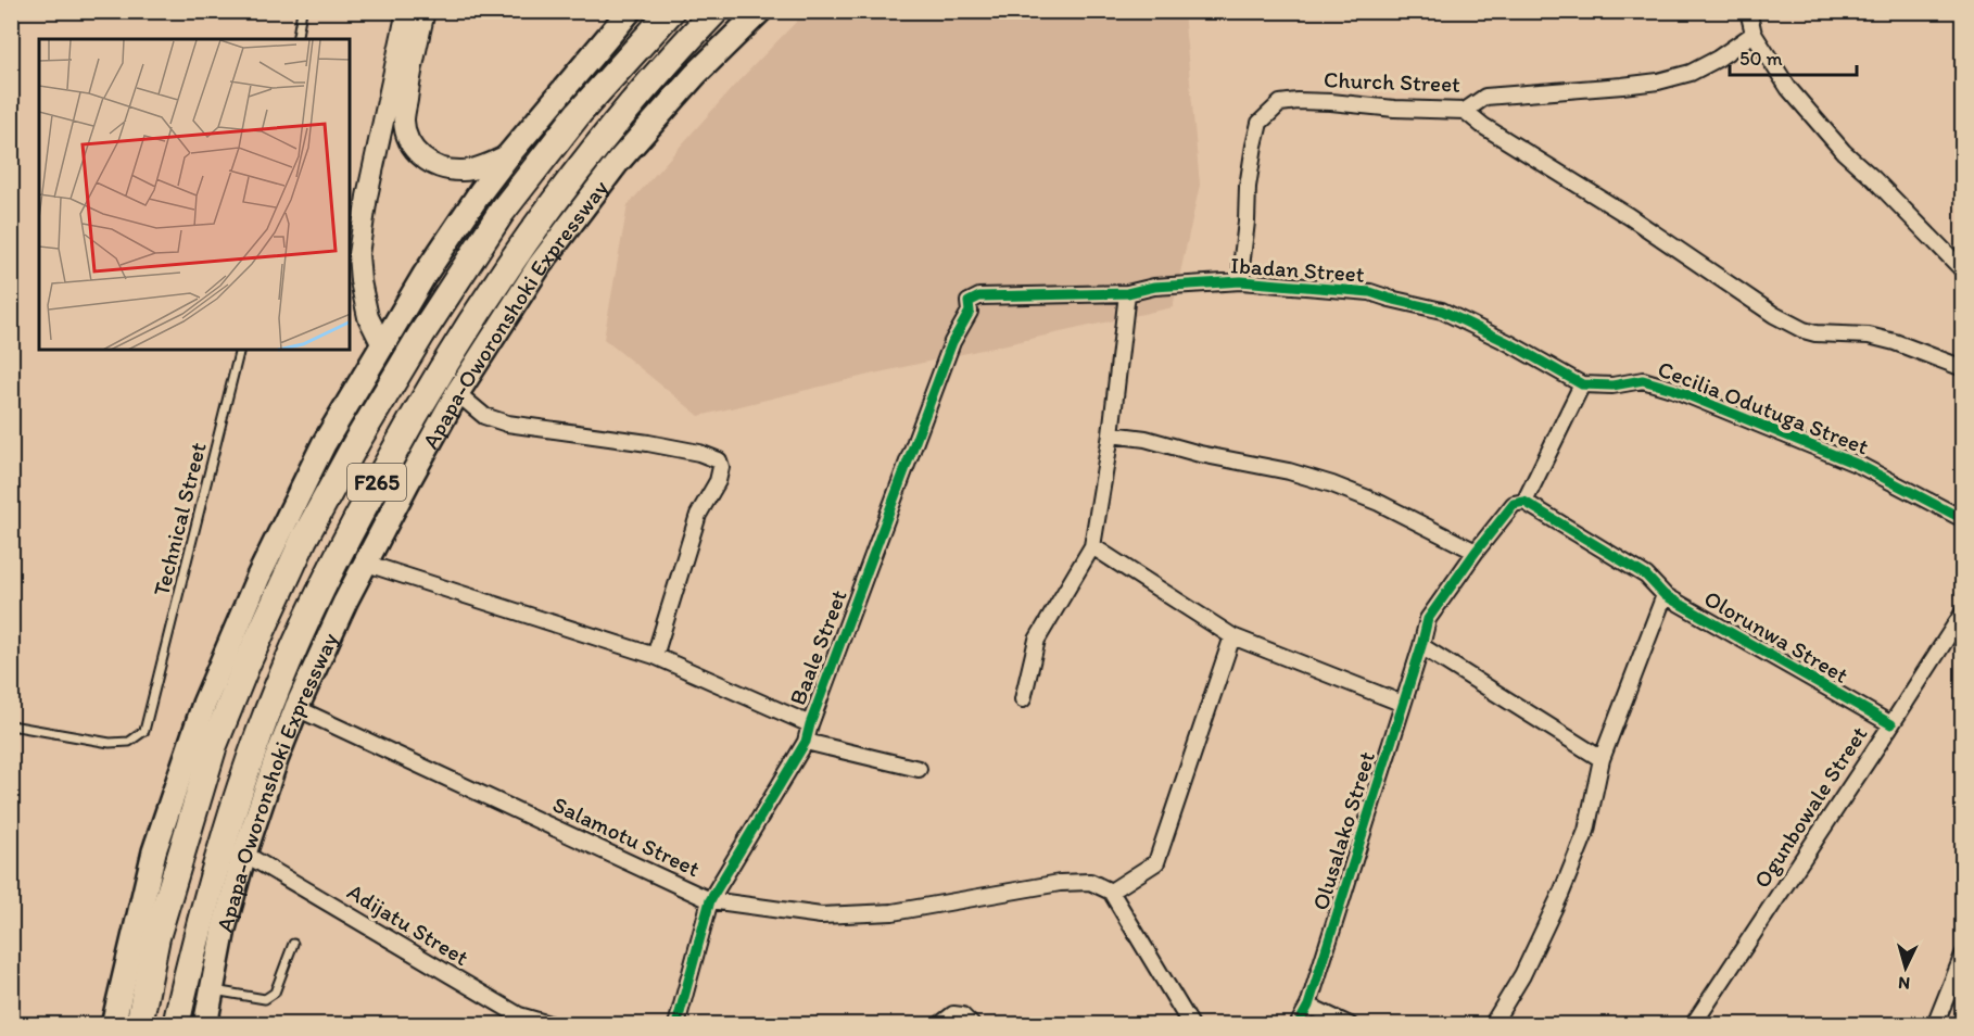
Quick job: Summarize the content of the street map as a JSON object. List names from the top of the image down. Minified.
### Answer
{"streets":{"highway":["Apapa-Oworonshoki Expressway","F265"],"street":["Church Street","Ibadan Street","Cecilia Odutuga Street","Olorunwa Street","Baale Street","Ogunbowale Street","Olusalako Street","Salamotu Street","Adijatu Street"],"lane":["Technical Street"]},"crossings":[["Church Street","Ibadan Street"],["Ibadan Street","Cecilia Odutuga Street"],["Ibadan Street","Baale Street"],["Apapa-Oworonshoki Expressway","Salamotu Street"],["Apapa-Oworonshoki Expressway","Adijatu Street"],["Olorunwa Street","Ogunbowale Street"],["Olorunwa Street","Olusalako Street"],["Baale Street","Salamotu Street"]],"scale_bar":"50 m","north":"bottom"}
